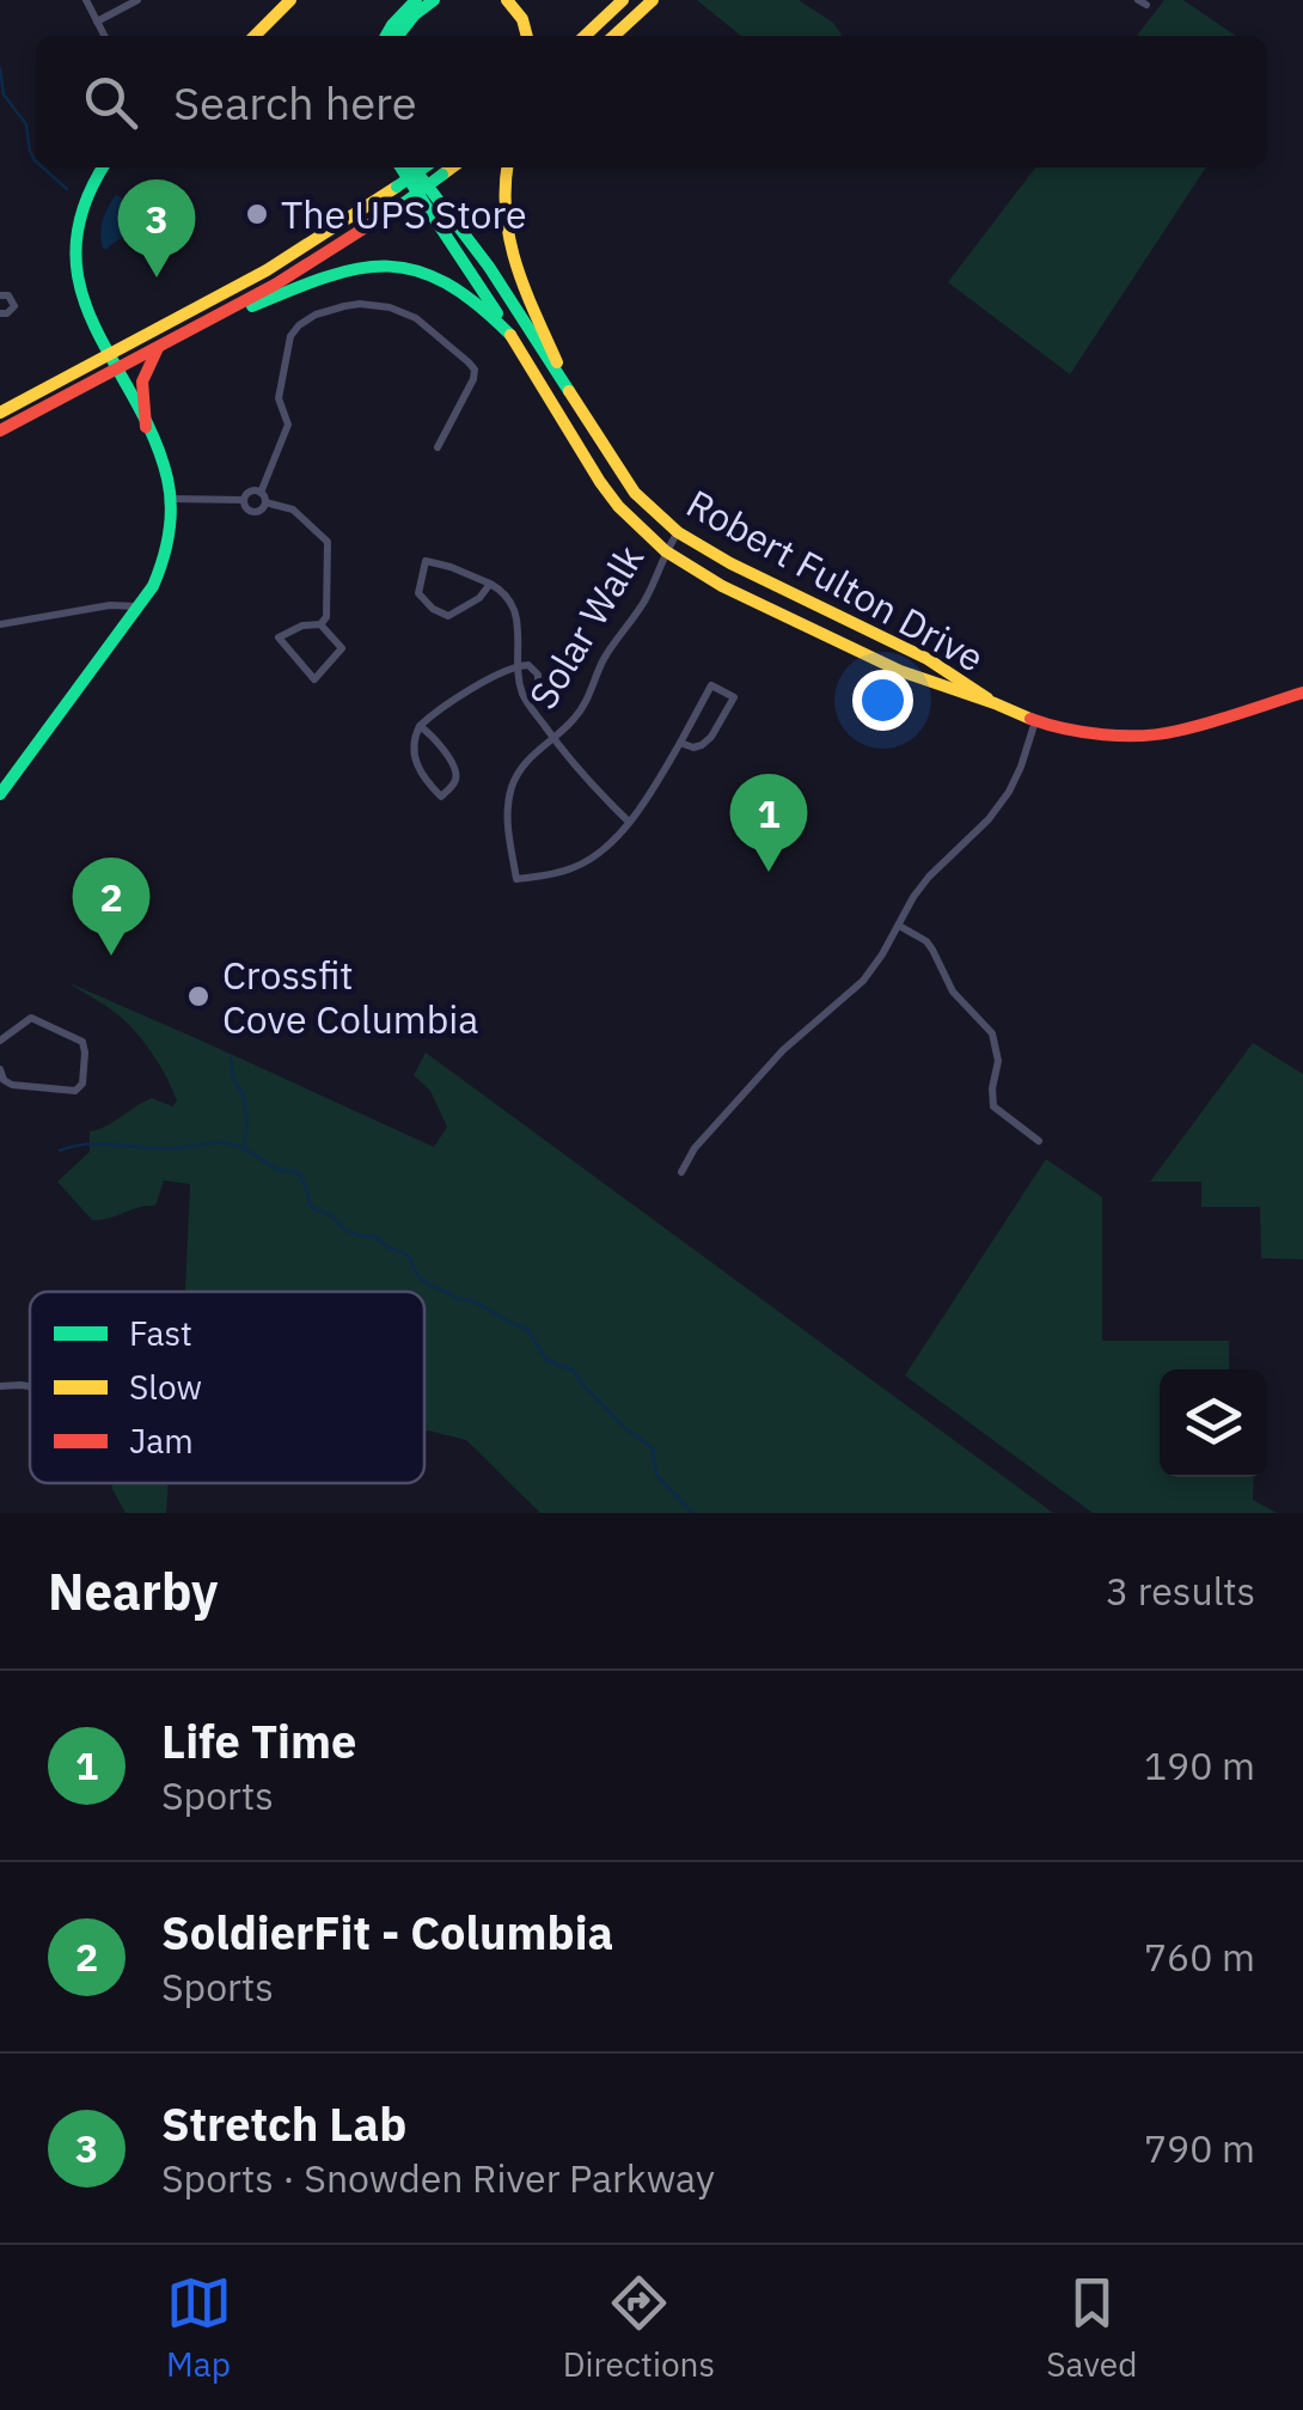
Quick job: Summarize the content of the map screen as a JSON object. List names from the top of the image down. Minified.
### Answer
{"streets":{"main road":["Robert Fulton Drive"],"street":["Solar Walk"]},"crossings":[["Robert Fulton Drive","Solar Walk"]],"places":["The UPS Store","Crossfit Cove Columbia"],"legend":["Fast","Slow","Jam"],"page":{"search":"Search here","pins":["3","1","2"],"heading":["Nearby","3 results"],"list":[{"mark":"1","name":"Life Time","note":"Sports","value":"190 m"},{"mark":"2","name":"SoldierFit - Columbia","note":"Sports","value":"760 m"},{"mark":"3","name":"Stretch Lab","note":"Sports · Snowden River Parkway","value":"790 m"}],"nav":["Map","Directions","Saved"]}}
